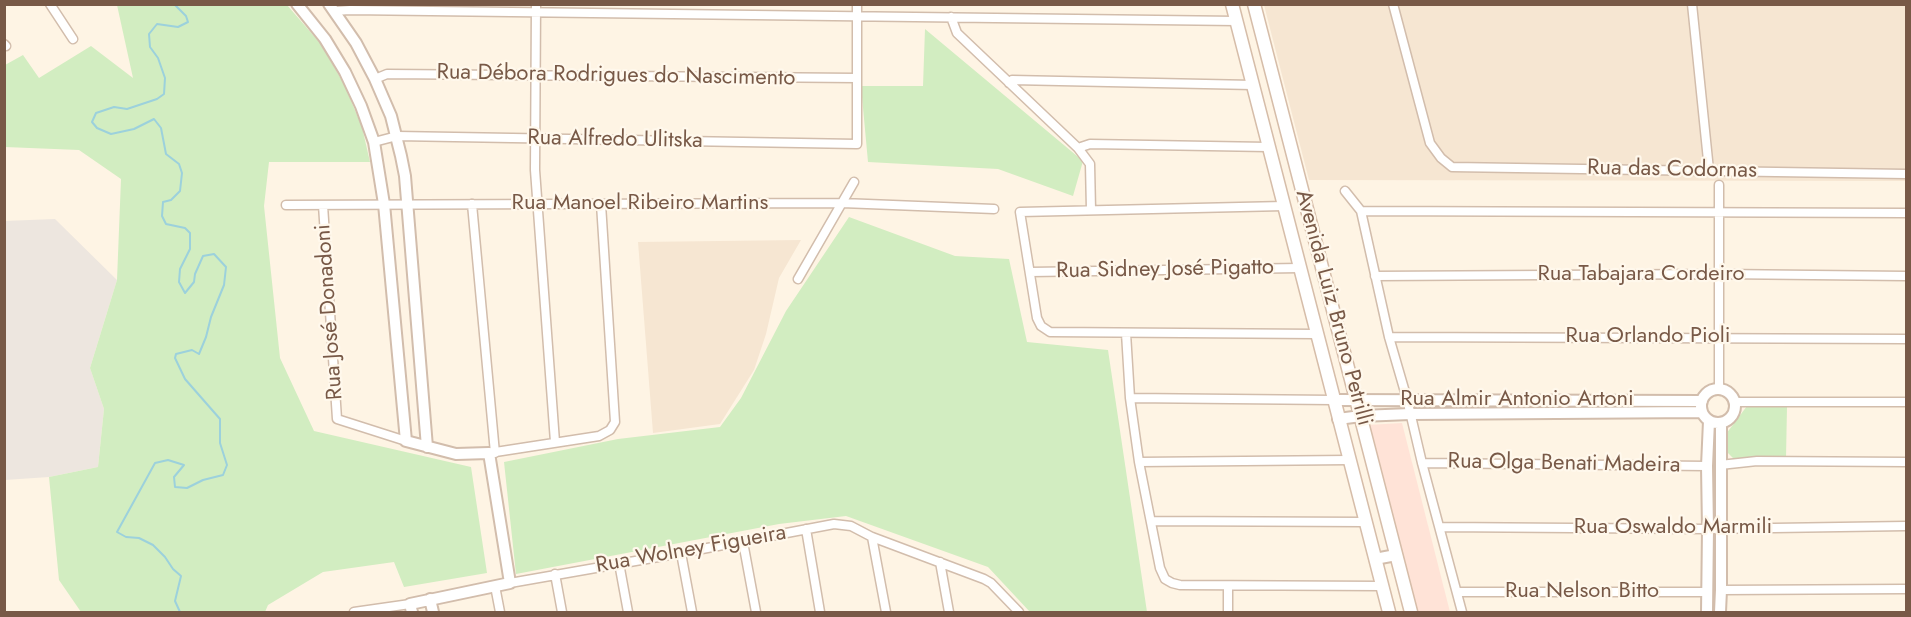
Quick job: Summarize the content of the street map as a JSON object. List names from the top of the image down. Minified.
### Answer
{"streets":{"main road":["Avenida Luiz Bruno Petrilli"],"street":["Rua Débora Rodrigues do Nascimento","Rua Alfredo Ulitska","Rua das Codornas","Rua Manoel Ribeiro Martins","Rua Sidney José Pigatto","Rua Tabajara Cordeiro","Rua José Donadoni","Rua Orlando Pioli","Rua Almir Antonio Artoni","Rua Olga Benati Madeira","Rua Oswaldo Marmili","Rua Wolney Figueira","Rua Nelson Bitto"]},"crossings":[["Rua Débora Rodrigues do Nascimento","Rua Alfredo Ulitska"],["Rua Manoel Ribeiro Martins","Rua José Donadoni"],["Rua Sidney José Pigatto","Avenida Luiz Bruno Petrilli"],["Avenida Luiz Bruno Petrilli","Rua Almir Antonio Artoni"]]}
